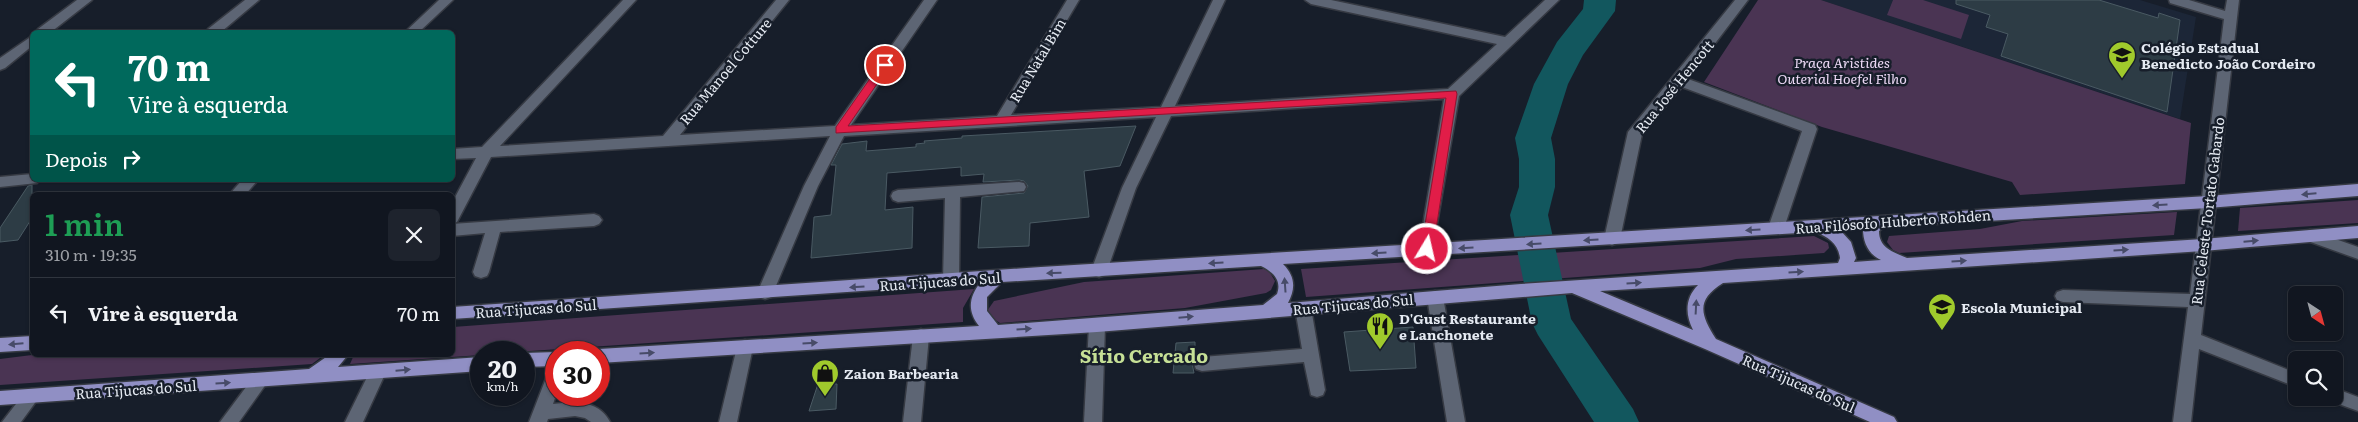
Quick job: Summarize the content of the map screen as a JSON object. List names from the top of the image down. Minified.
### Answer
{"streets":{"main road":["Rua Filósofo Huberto Rohden","Rua Tijucas do Sul"],"street":["Rua Natal Bim","Rua Manoel Cotture","Rua José Hencott","Rua Celeste Tortato Gabardo"]},"crossings":[["Rua José Hencott","Rua Filósofo Huberto Rohden"],["Rua Celeste Tortato Gabardo","Rua Filósofo Huberto Rohden"],["Rua Filósofo Huberto Rohden","Rua Tijucas do Sul"]],"districts":["Sítio Cercado"],"parks":["Praça Aristides Outerial Hoefel Filho"],"places":{"school or university":["Colégio Estadual Benedicto João Cordeiro","Escola Municipal"],"restaurant":["D'Gust Restaurante e Lanchonete"],"shop":["Zaion Barbearia"]},"north":"bottom right","page":{"turn":["70 m","Vire à esquerda"],"then":"Depois","heading":["1 min","310 m · 19:35"],"list":[{"name":"Vire à esquerda","value":"70 m"}],"speed":"20 km/h","limit":"30"}}
